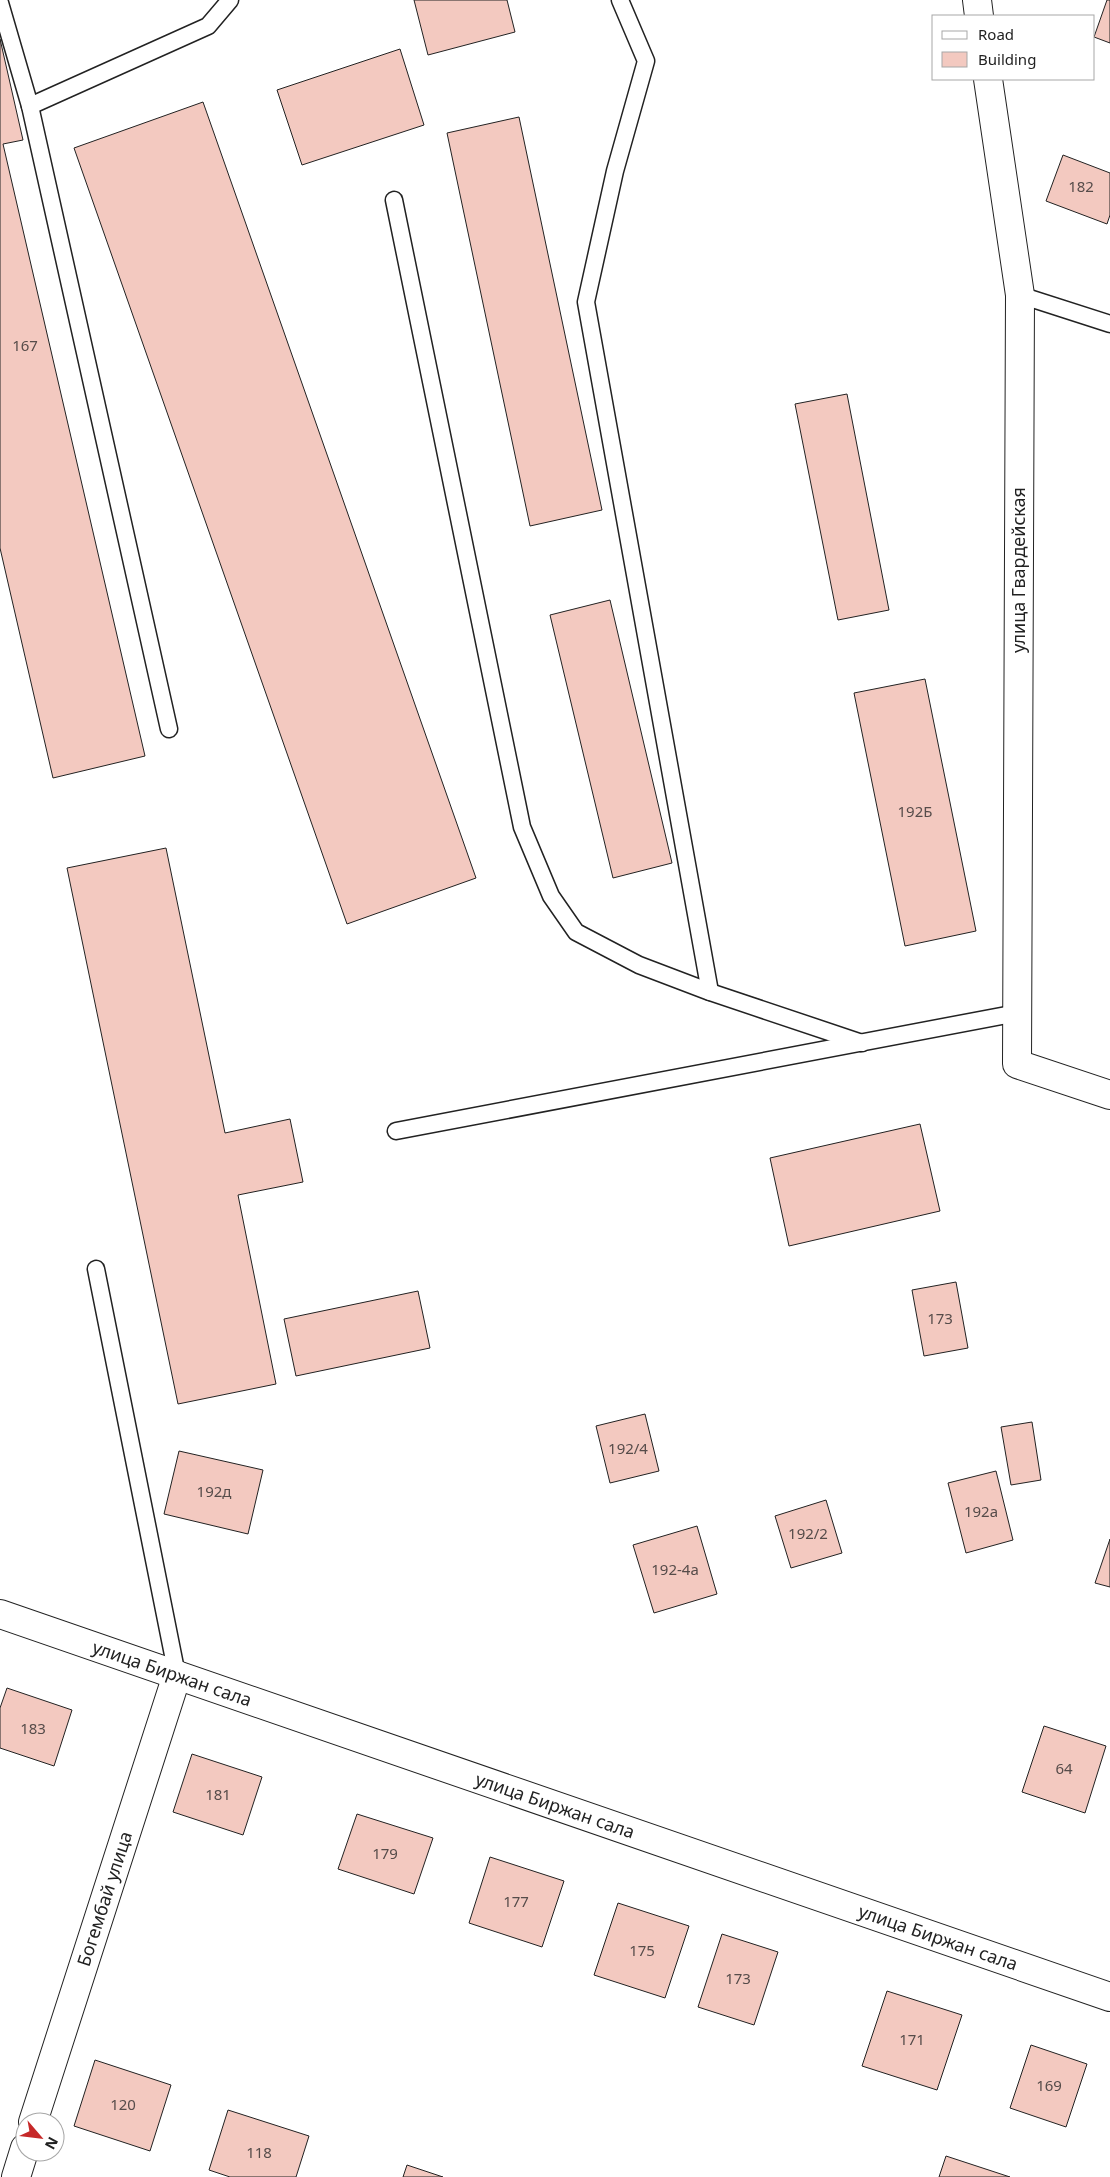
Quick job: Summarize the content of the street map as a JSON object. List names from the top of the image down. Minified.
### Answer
{"streets":{"street":["улица Гвардейская","улица Биржан сала","Богембай улица"]},"crossings":[["улица Биржан сала","Богембай улица"]],"house_numbers":["182","167","192Б","173","192/4","192д","192а","192/2","192-4а","183","64","181","179","177","175","173","171","169","120","118"],"legend":["Road","Building"],"north":"bottom right"}
